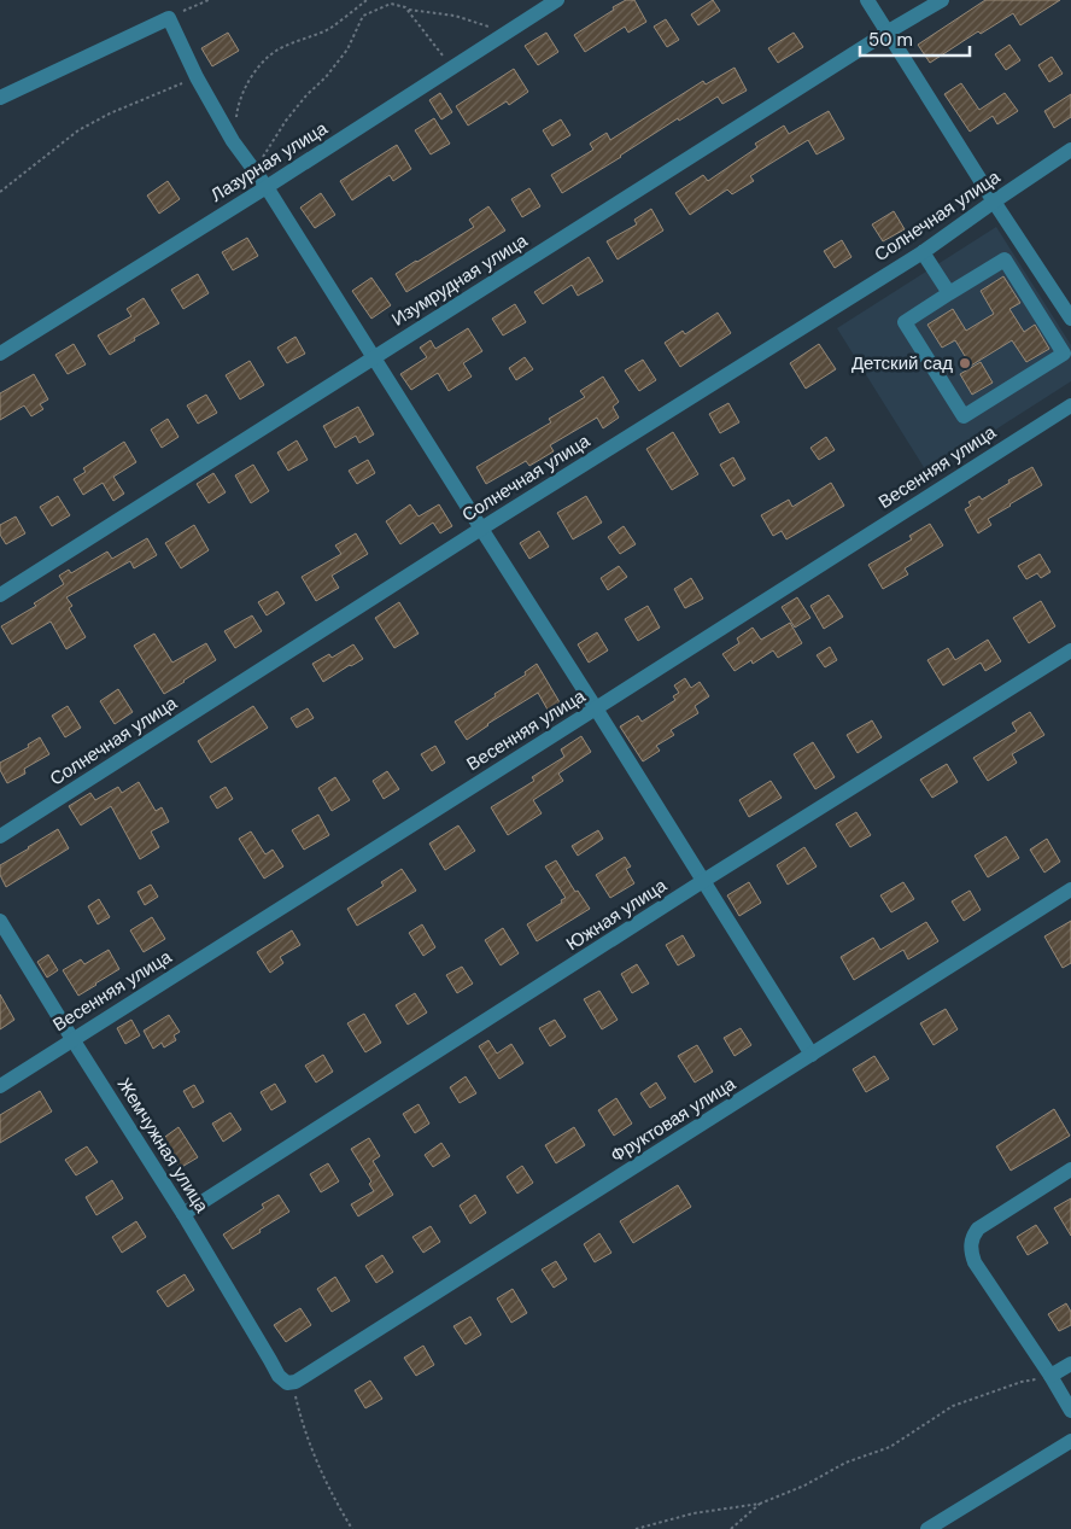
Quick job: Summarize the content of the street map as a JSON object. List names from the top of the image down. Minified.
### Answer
{"streets":{"street":["Лазурная улица","Солнечная улица","Изумрудная улица","Весенняя улица","Южная улица","Фруктовая улица","Жемчужная улица"]},"crossings":[["Весенняя улица","Жемчужная улица"],["Южная улица","Жемчужная улица"],["Фруктовая улица","Жемчужная улица"]],"places":["Детский сад"],"scale_bar":"50 m"}
